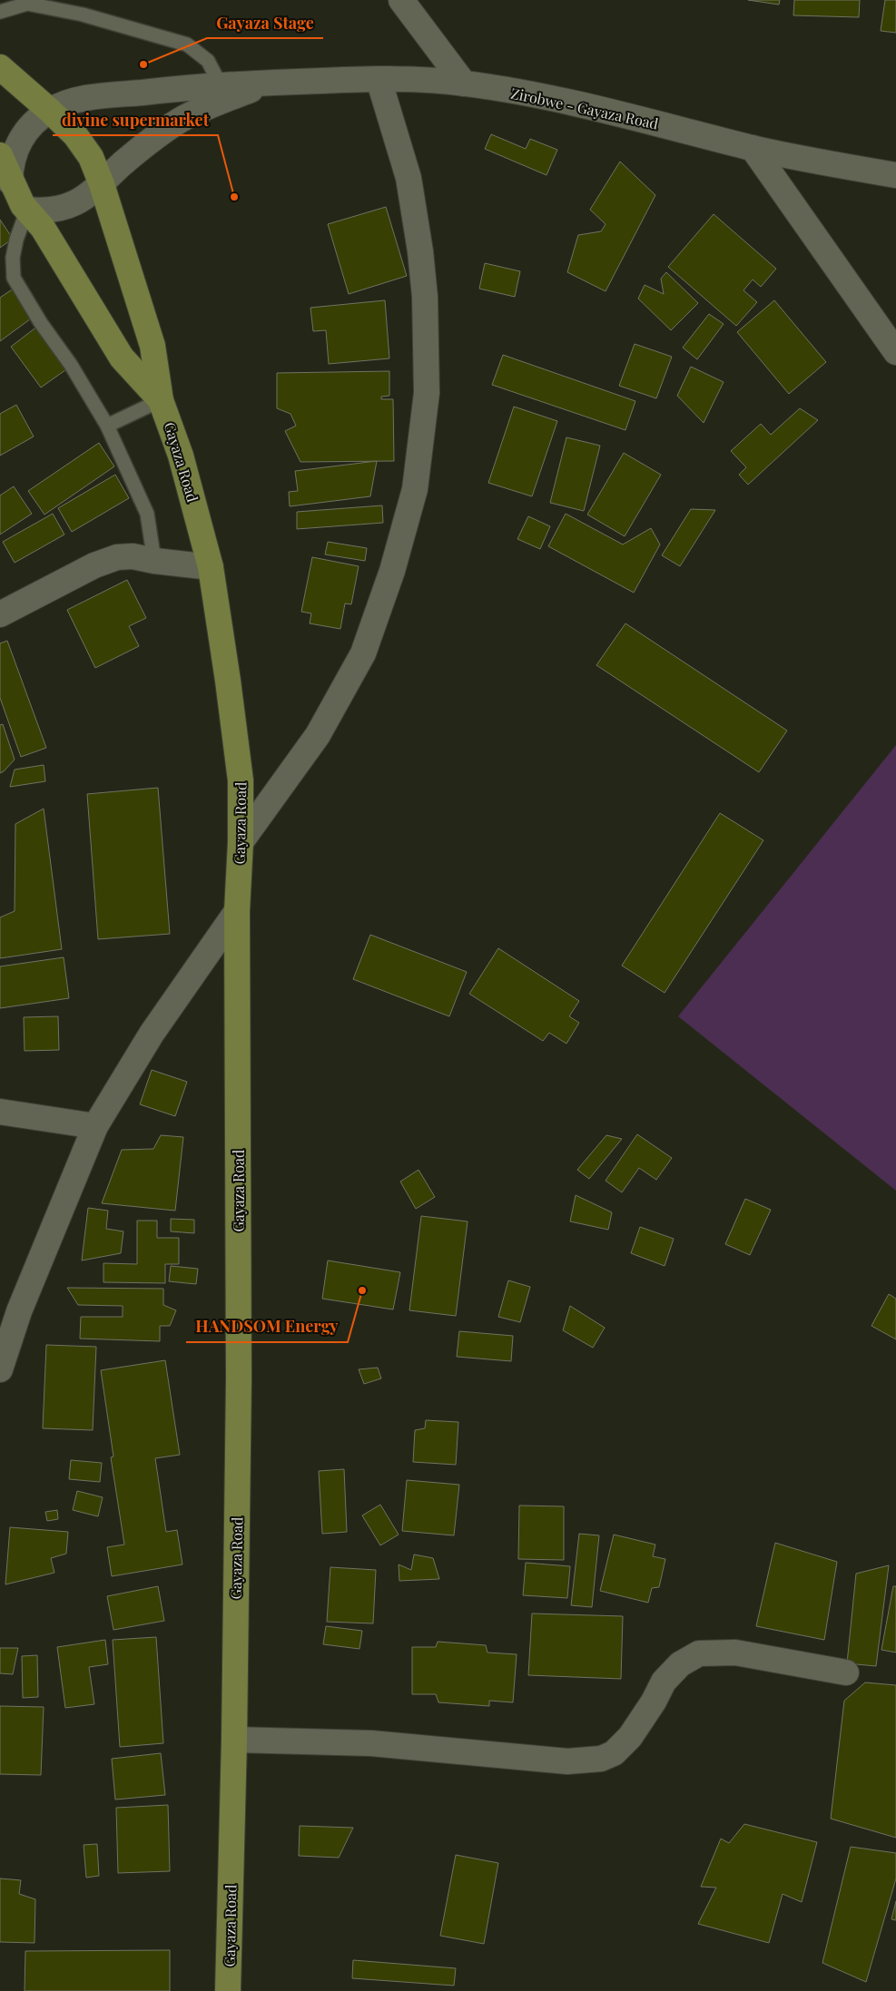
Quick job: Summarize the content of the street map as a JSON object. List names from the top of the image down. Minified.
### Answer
{"streets":{"main road":["Gayaza Road"],"street":["Zirobwe - Gayaza Road"]},"crossings":[["Zirobwe - Gayaza Road","Gayaza Road"]],"places":["Gayaza Stage","divine supermarket","HANDSOM Energy"]}
